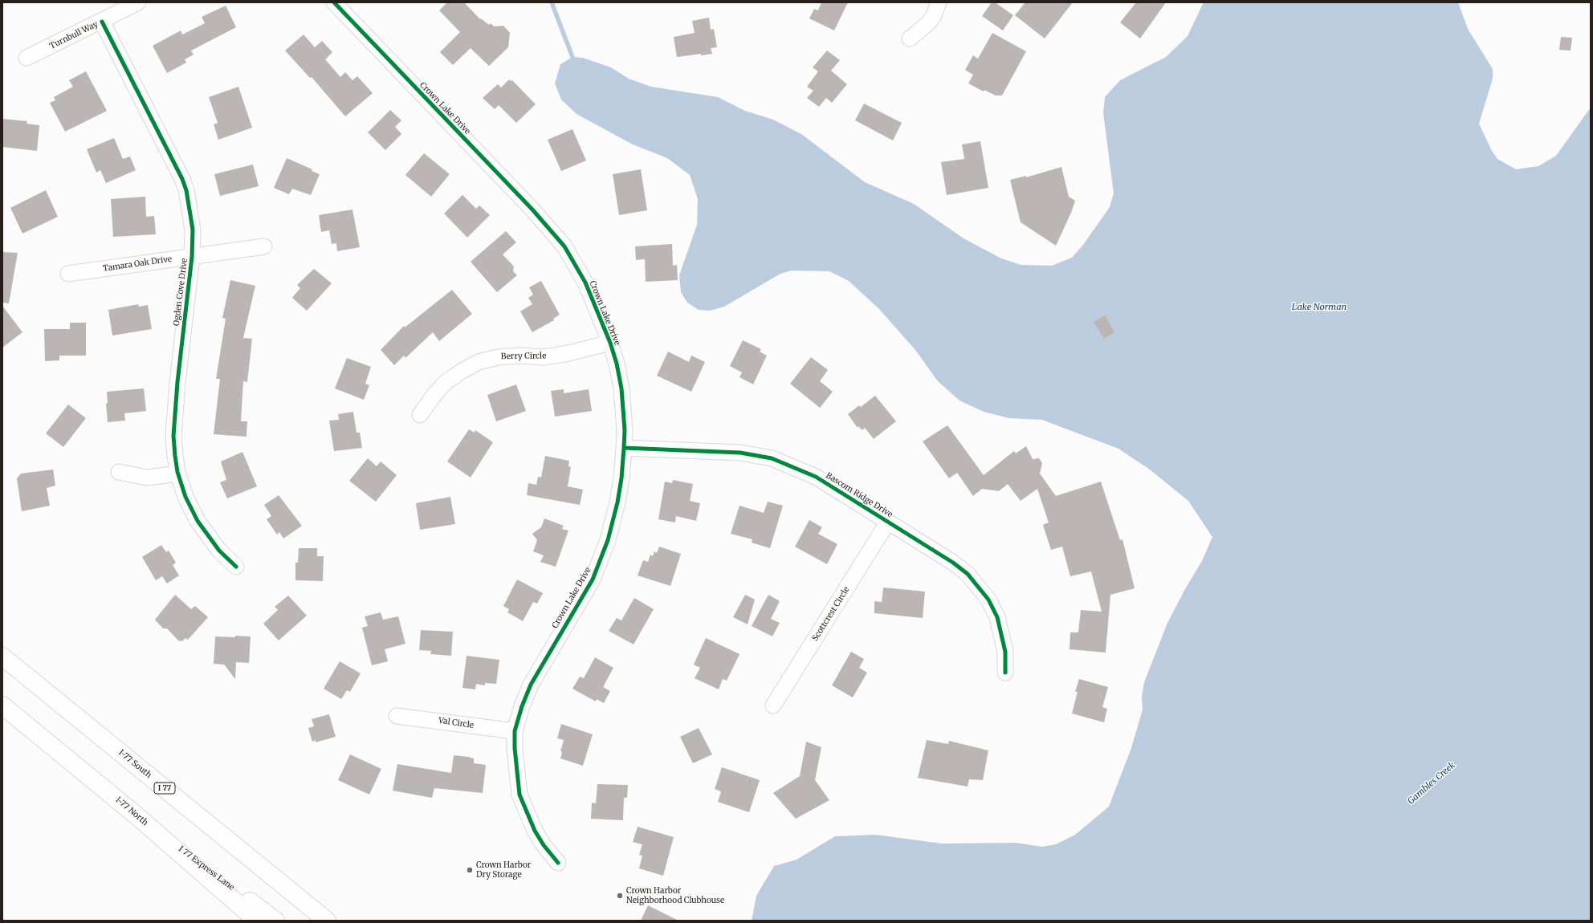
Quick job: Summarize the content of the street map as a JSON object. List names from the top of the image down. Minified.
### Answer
{"streets":{"highway":["I-77 South","I 77","I-77 North","I 77 Express Lane"],"street":["Turnbull Way","Crown Lake Drive","Tamara Oak Drive","Ogden Cove Drive","Berry Circle","Bascom Ridge Drive","Scottcrest Circle","Val Circle"]},"crossings":[["Turnbull Way","Ogden Cove Drive"],["Crown Lake Drive","Berry Circle"],["Crown Lake Drive","Bascom Ridge Drive"],["Crown Lake Drive","Val Circle"],["Tamara Oak Drive","Ogden Cove Drive"],["Bascom Ridge Drive","Scottcrest Circle"],["I-77 North","I 77 Express Lane"]],"water":["Lake Norman","Gambles Creek"],"places":["Crown Harbor Dry Storage","Crown Harbor Neighborhood Clubhouse"]}
